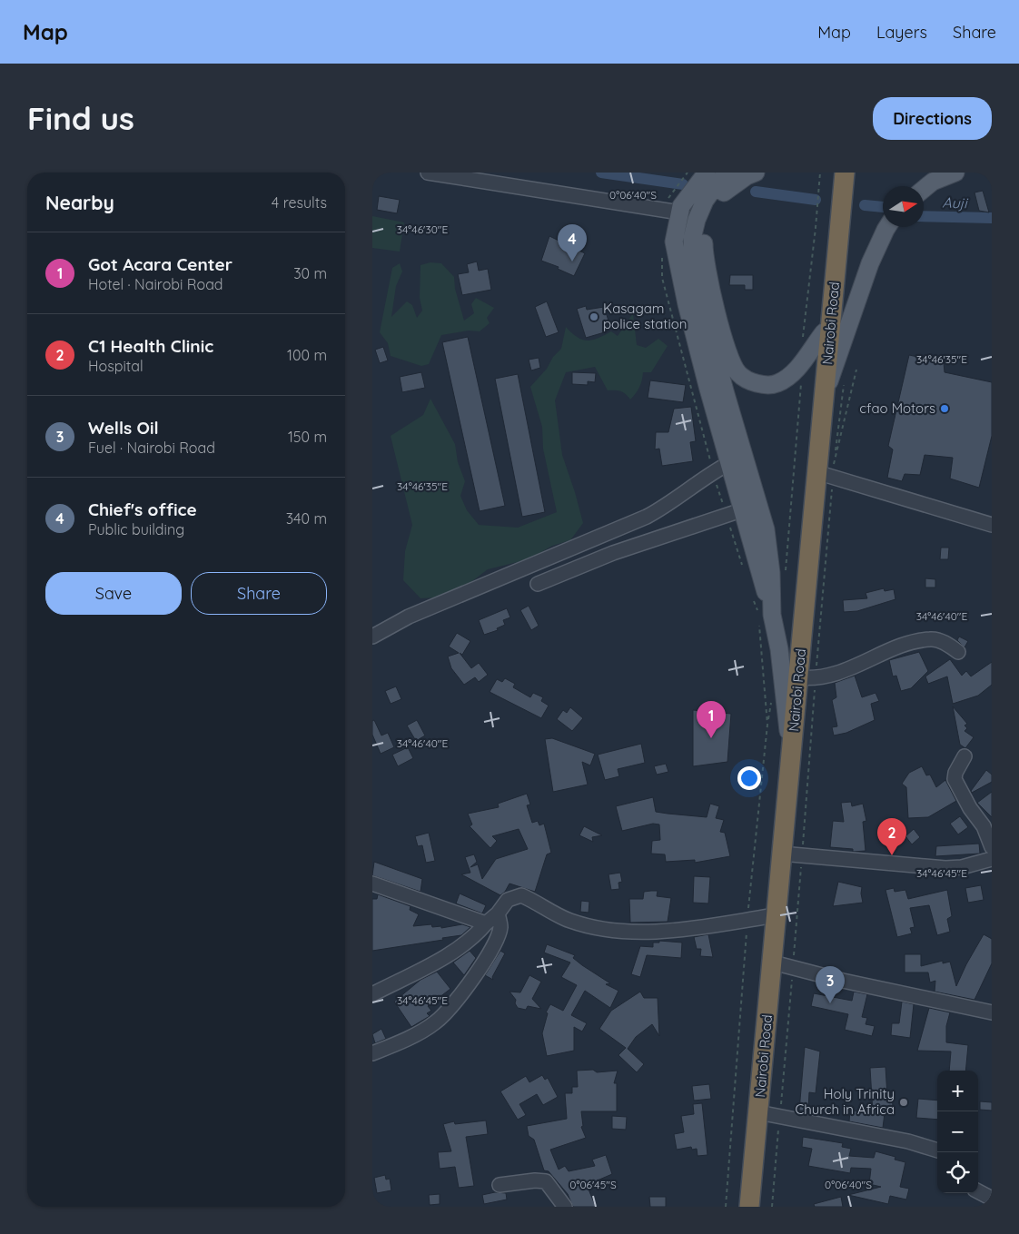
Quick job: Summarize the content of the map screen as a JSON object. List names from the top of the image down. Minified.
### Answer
{"streets":{"highway":["Nairobi Road"]},"water":["Auji"],"places":["Kasagam police station","cfao Motors","Holy Trinity Church in Africa"],"north":"right","page":{"header":"Map","nav":["Map","Layers","Share"],"buttons":["Directions",["Save","Share"]],"title":"Find us","heading":["Nearby","4 results"],"pins":["4","1","2","3"],"list":[{"mark":"1","name":"Got Acara Center","note":"Hotel · Nairobi Road","value":"30 m"},{"mark":"2","name":"C1 Health Clinic","note":"Hospital","value":"100 m"},{"mark":"3","name":"Wells Oil","note":"Fuel · Nairobi Road","value":"150 m"},{"mark":"4","name":"Chief's office","note":"Public building","value":"340 m"}],"map_buttons":["+","−"]},"coordinates":["0°06'40\"S","34°46'30\"E","34°46'35\"E","34°46'40\"E","34°46'45\"E","0°06'45\"S"]}
